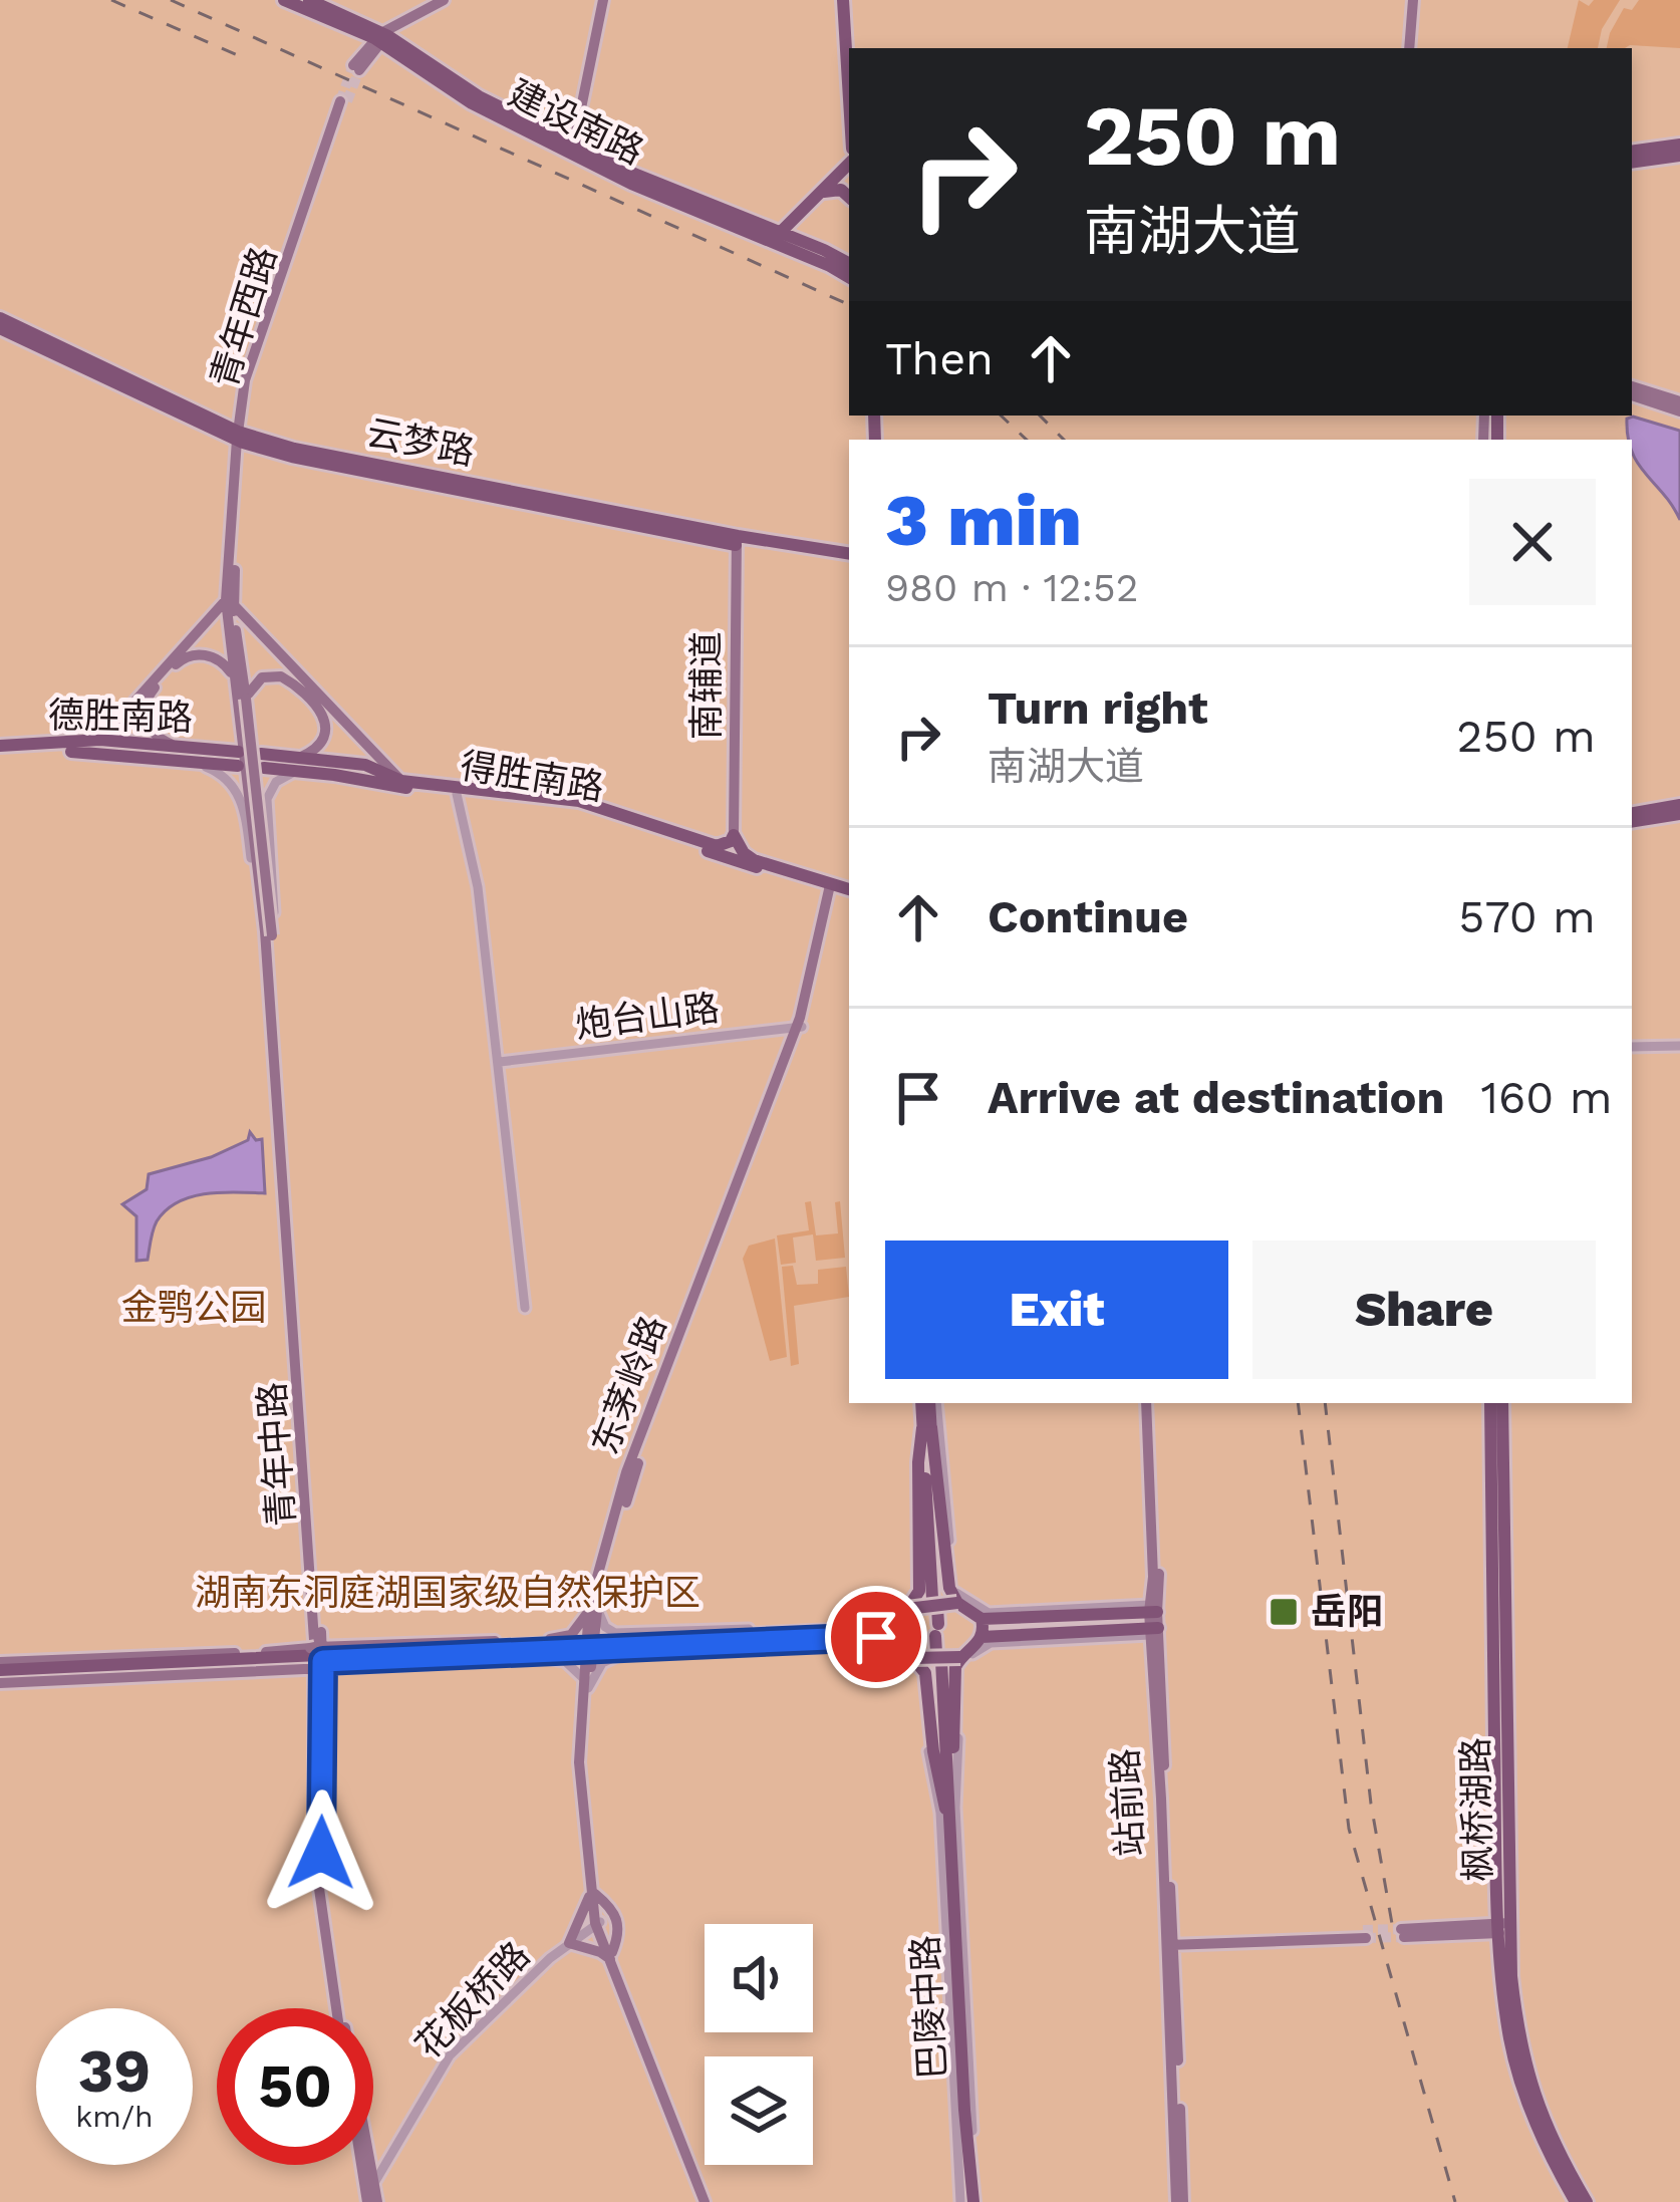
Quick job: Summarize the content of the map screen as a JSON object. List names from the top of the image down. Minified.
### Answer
{"streets":{"main road":["建设南路","青年西路","南辅道","德胜南路","得胜南路","东茅岭路","青年中路","站前路","枫桥湖路","巴陵中路"],"street":["炮台山路","花板桥路"]},"crossings":[["青年西路","青年中路"],["得胜南路","东茅岭路"],["炮台山路","东茅岭路"],["东茅岭路","花板桥路"],["青年中路","花板桥路"]],"parks":["金鹗公园","湖南东洞庭湖国家级自然保护区"],"places":{"transit":["岳阳"]},"page":{"turn":["250 m","南湖大道"],"then":"Then","heading":["3 min","980 m · 12:52"],"list":[{"name":"Turn right","note":"南湖大道","value":"250 m"},{"name":"Continue","value":"570 m"},{"name":"Arrive at destination","value":"160 m"}],"buttons":["Exit","Share"],"speed":"39 km/h","limit":"50"}}
